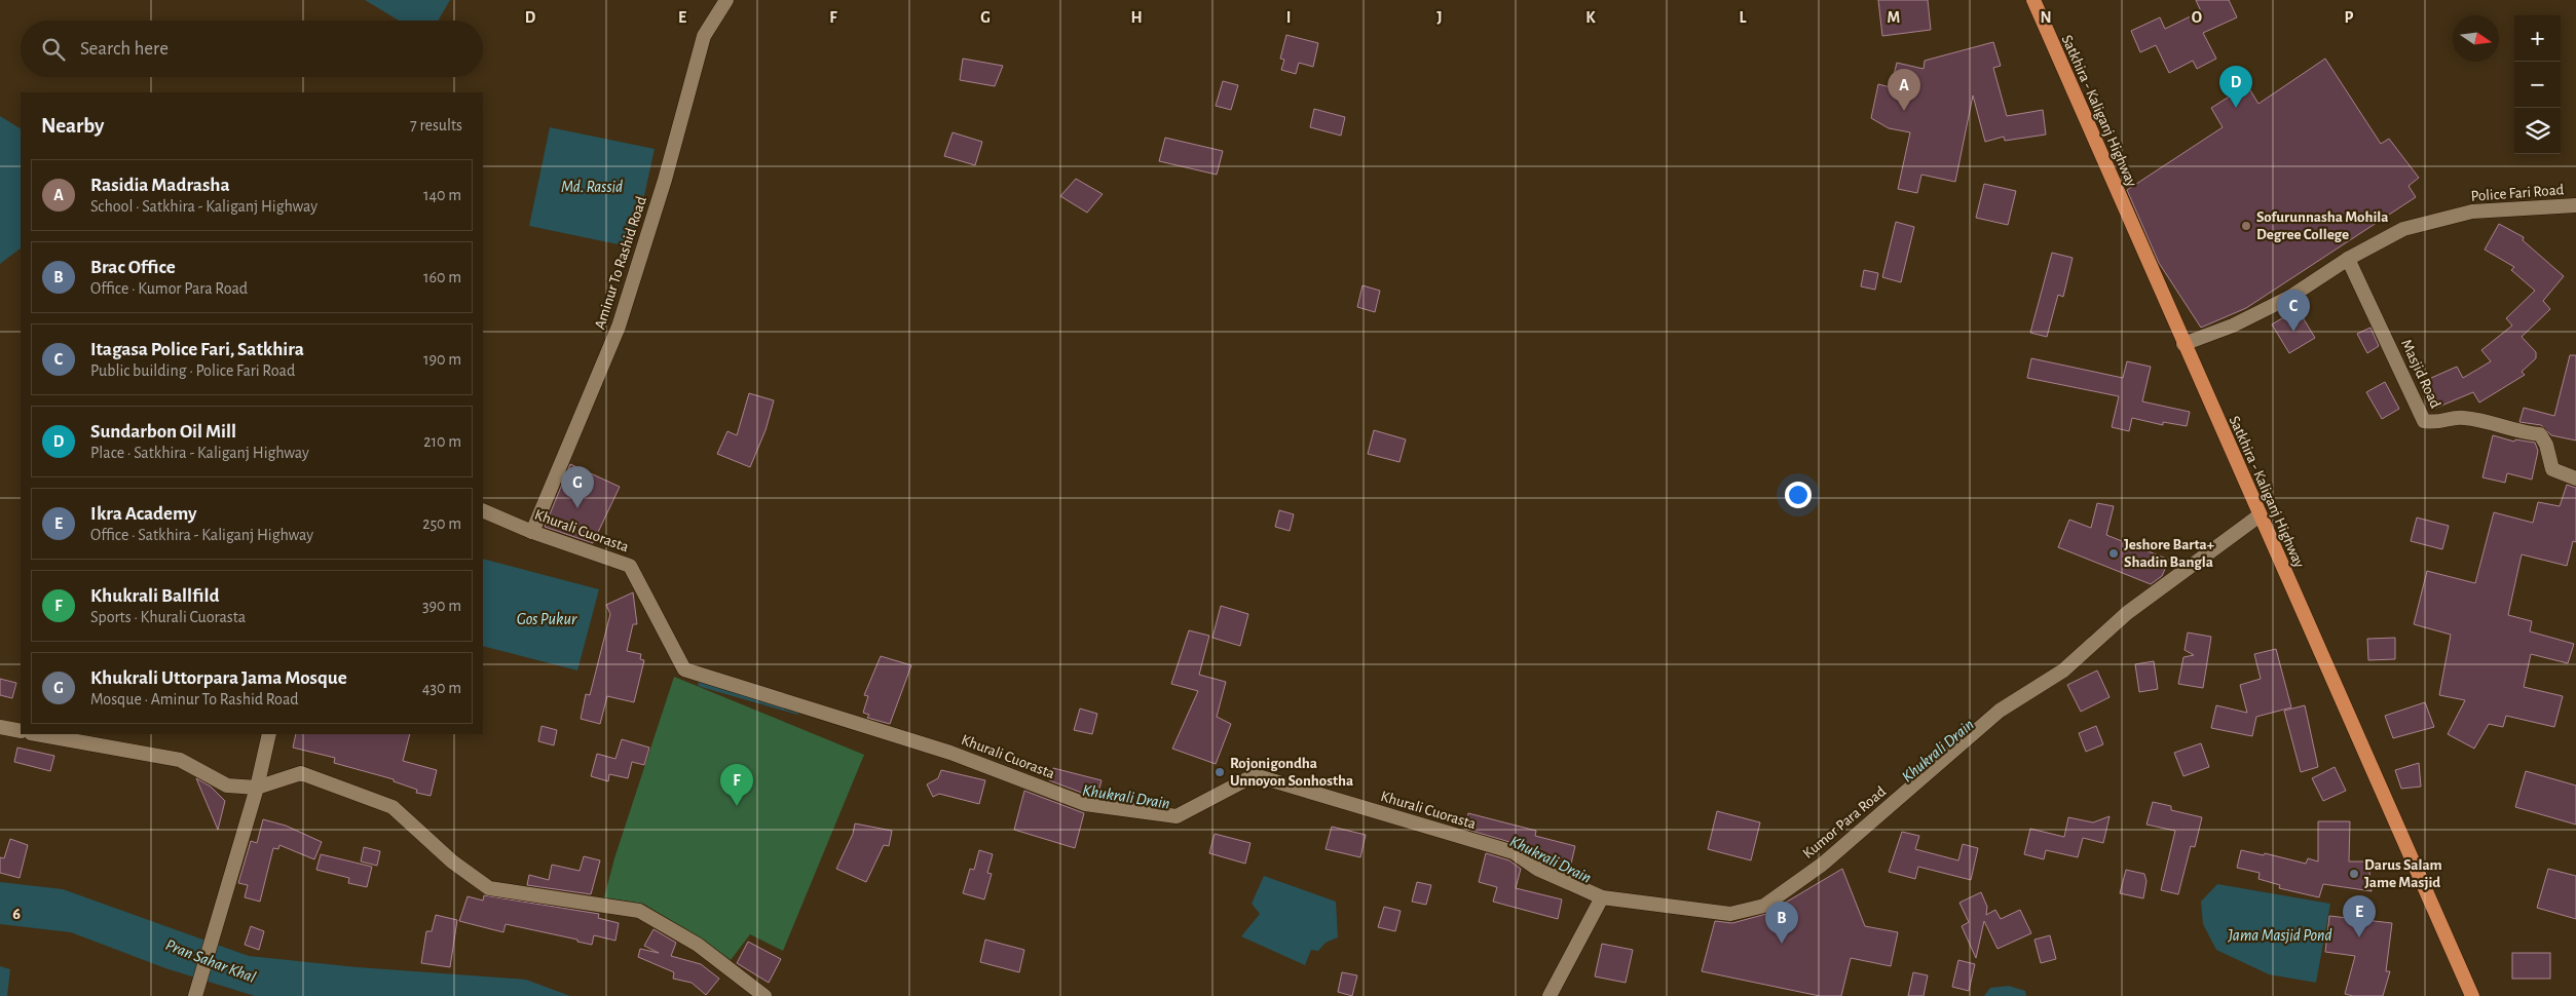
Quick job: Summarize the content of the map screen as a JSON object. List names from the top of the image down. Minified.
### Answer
{"streets":{"highway":["Satkhira - Kaliganj Highway"],"street":["Police Fari Road","Aminur To Rashid Road","Masjid Road","Khurali Cuorasta","Kumor Para Road"]},"crossings":[["Satkhira - Kaliganj Highway","Police Fari Road"],["Satkhira - Kaliganj Highway","Kumor Para Road"],["Police Fari Road","Masjid Road"],["Aminur To Rashid Road","Khurali Cuorasta"],["Khurali Cuorasta","Kumor Para Road"]],"water":["Md. Rassid","Gos Pukur","Khukrali Drain","Jama Masjid Pond","Pran Sahar Khal"],"places":["Sofurunnasha Mohila Degree College","Jeshore Barta+ Shadin Bangla","Rojonigondha Unnoyon Sonhostha","Darus Salam Jame Masjid"],"north":"right","page":{"map_buttons":["+","−"],"search":"Search here","pins":["D","A","C","G","F","E","B"],"heading":["Nearby","7 results"],"list":[{"mark":"A","name":"Rasidia Madrasha","note":"School · Satkhira - Kaliganj Highway","value":"140 m"},{"mark":"B","name":"Brac Office","note":"Office · Kumor Para Road","value":"160 m"},{"mark":"C","name":"Itagasa Police Fari, Satkhira","note":"Public building · Police Fari Road","value":"190 m"},{"mark":"D","name":"Sundarbon Oil Mill","note":"Place · Satkhira - Kaliganj Highway","value":"210 m"},{"mark":"E","name":"Ikra Academy","note":"Office · Satkhira - Kaliganj Highway","value":"250 m"},{"mark":"F","name":"Khukrali Ballfild","note":"Sports · Khurali Cuorasta","value":"390 m"},{"mark":"G","name":"Khukrali Uttorpara Jama Mosque","note":"Mosque · Aminur To Rashid Road","value":"430 m"}]},"grid":{"columns":["D","E","F","G","H","I","J","K","L","M","N","O","P"],"rows":["6"]}}
